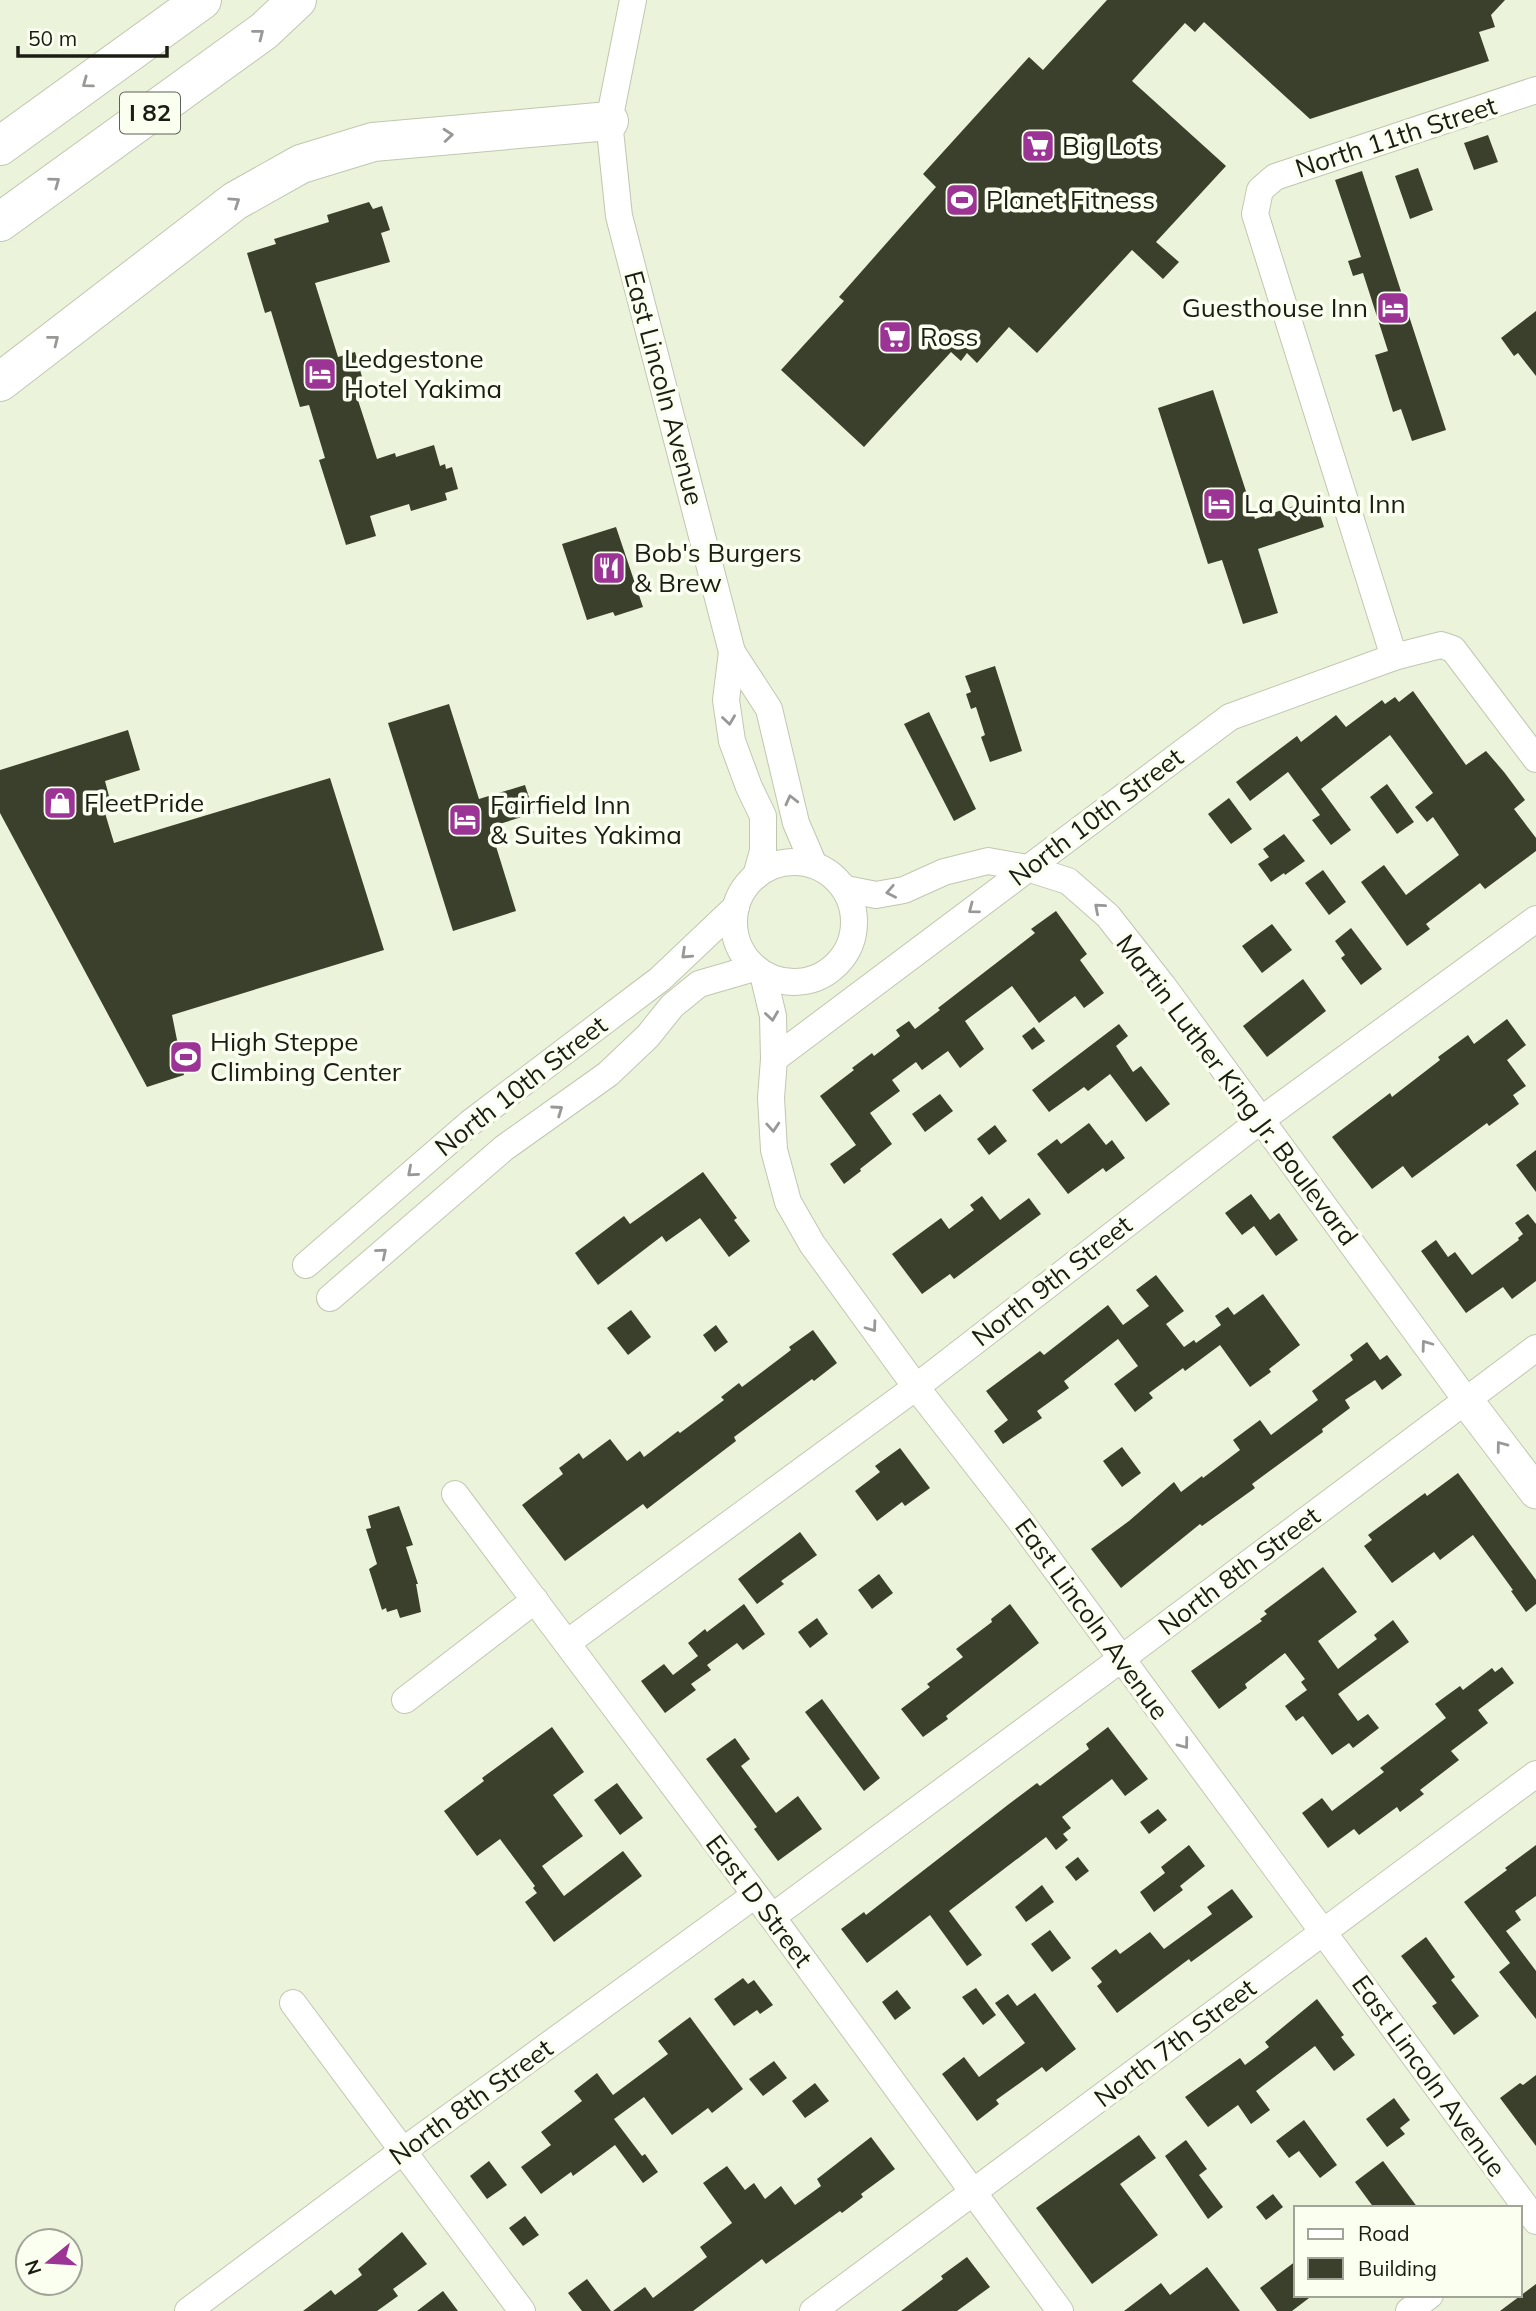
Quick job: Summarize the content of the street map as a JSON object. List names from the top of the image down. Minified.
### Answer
{"streets":{"highway":["I 82"],"main road":["Martin Luther King Jr. Boulevard"],"street":["North 11th Street","East Lincoln Avenue","North 10th Street","North 9th Street","North 8th Street","East D Street","North 7th Street"]},"crossings":[["North 11th Street","North 10th Street"],["East Lincoln Avenue","North 10th Street"],["East Lincoln Avenue","Martin Luther King Jr. Boulevard"],["East Lincoln Avenue","North 9th Street"],["East Lincoln Avenue","North 8th Street"],["East Lincoln Avenue","North 7th Street"],["North 10th Street","Martin Luther King Jr. Boulevard"],["Martin Luther King Jr. Boulevard","North 9th Street"],["Martin Luther King Jr. Boulevard","North 8th Street"],["North 9th Street","East D Street"],["North 8th Street","East D Street"],["East D Street","North 7th Street"]],"one_way":["Martin Luther King Jr. Boulevard"],"places":{"supermarket":["Big Lots","Ross"],"sports":["Planet Fitness","High Steppe Climbing Center"],"hotel":["Guesthouse Inn","Ledgestone Hotel Yakima","La Quinta Inn","Fairfield Inn & Suites Yakima"],"restaurant":["Bob's Burgers & Brew"],"shop":["FleetPride"]},"legend":["Road","Building"],"scale_bar":"50 m","north":"left"}
